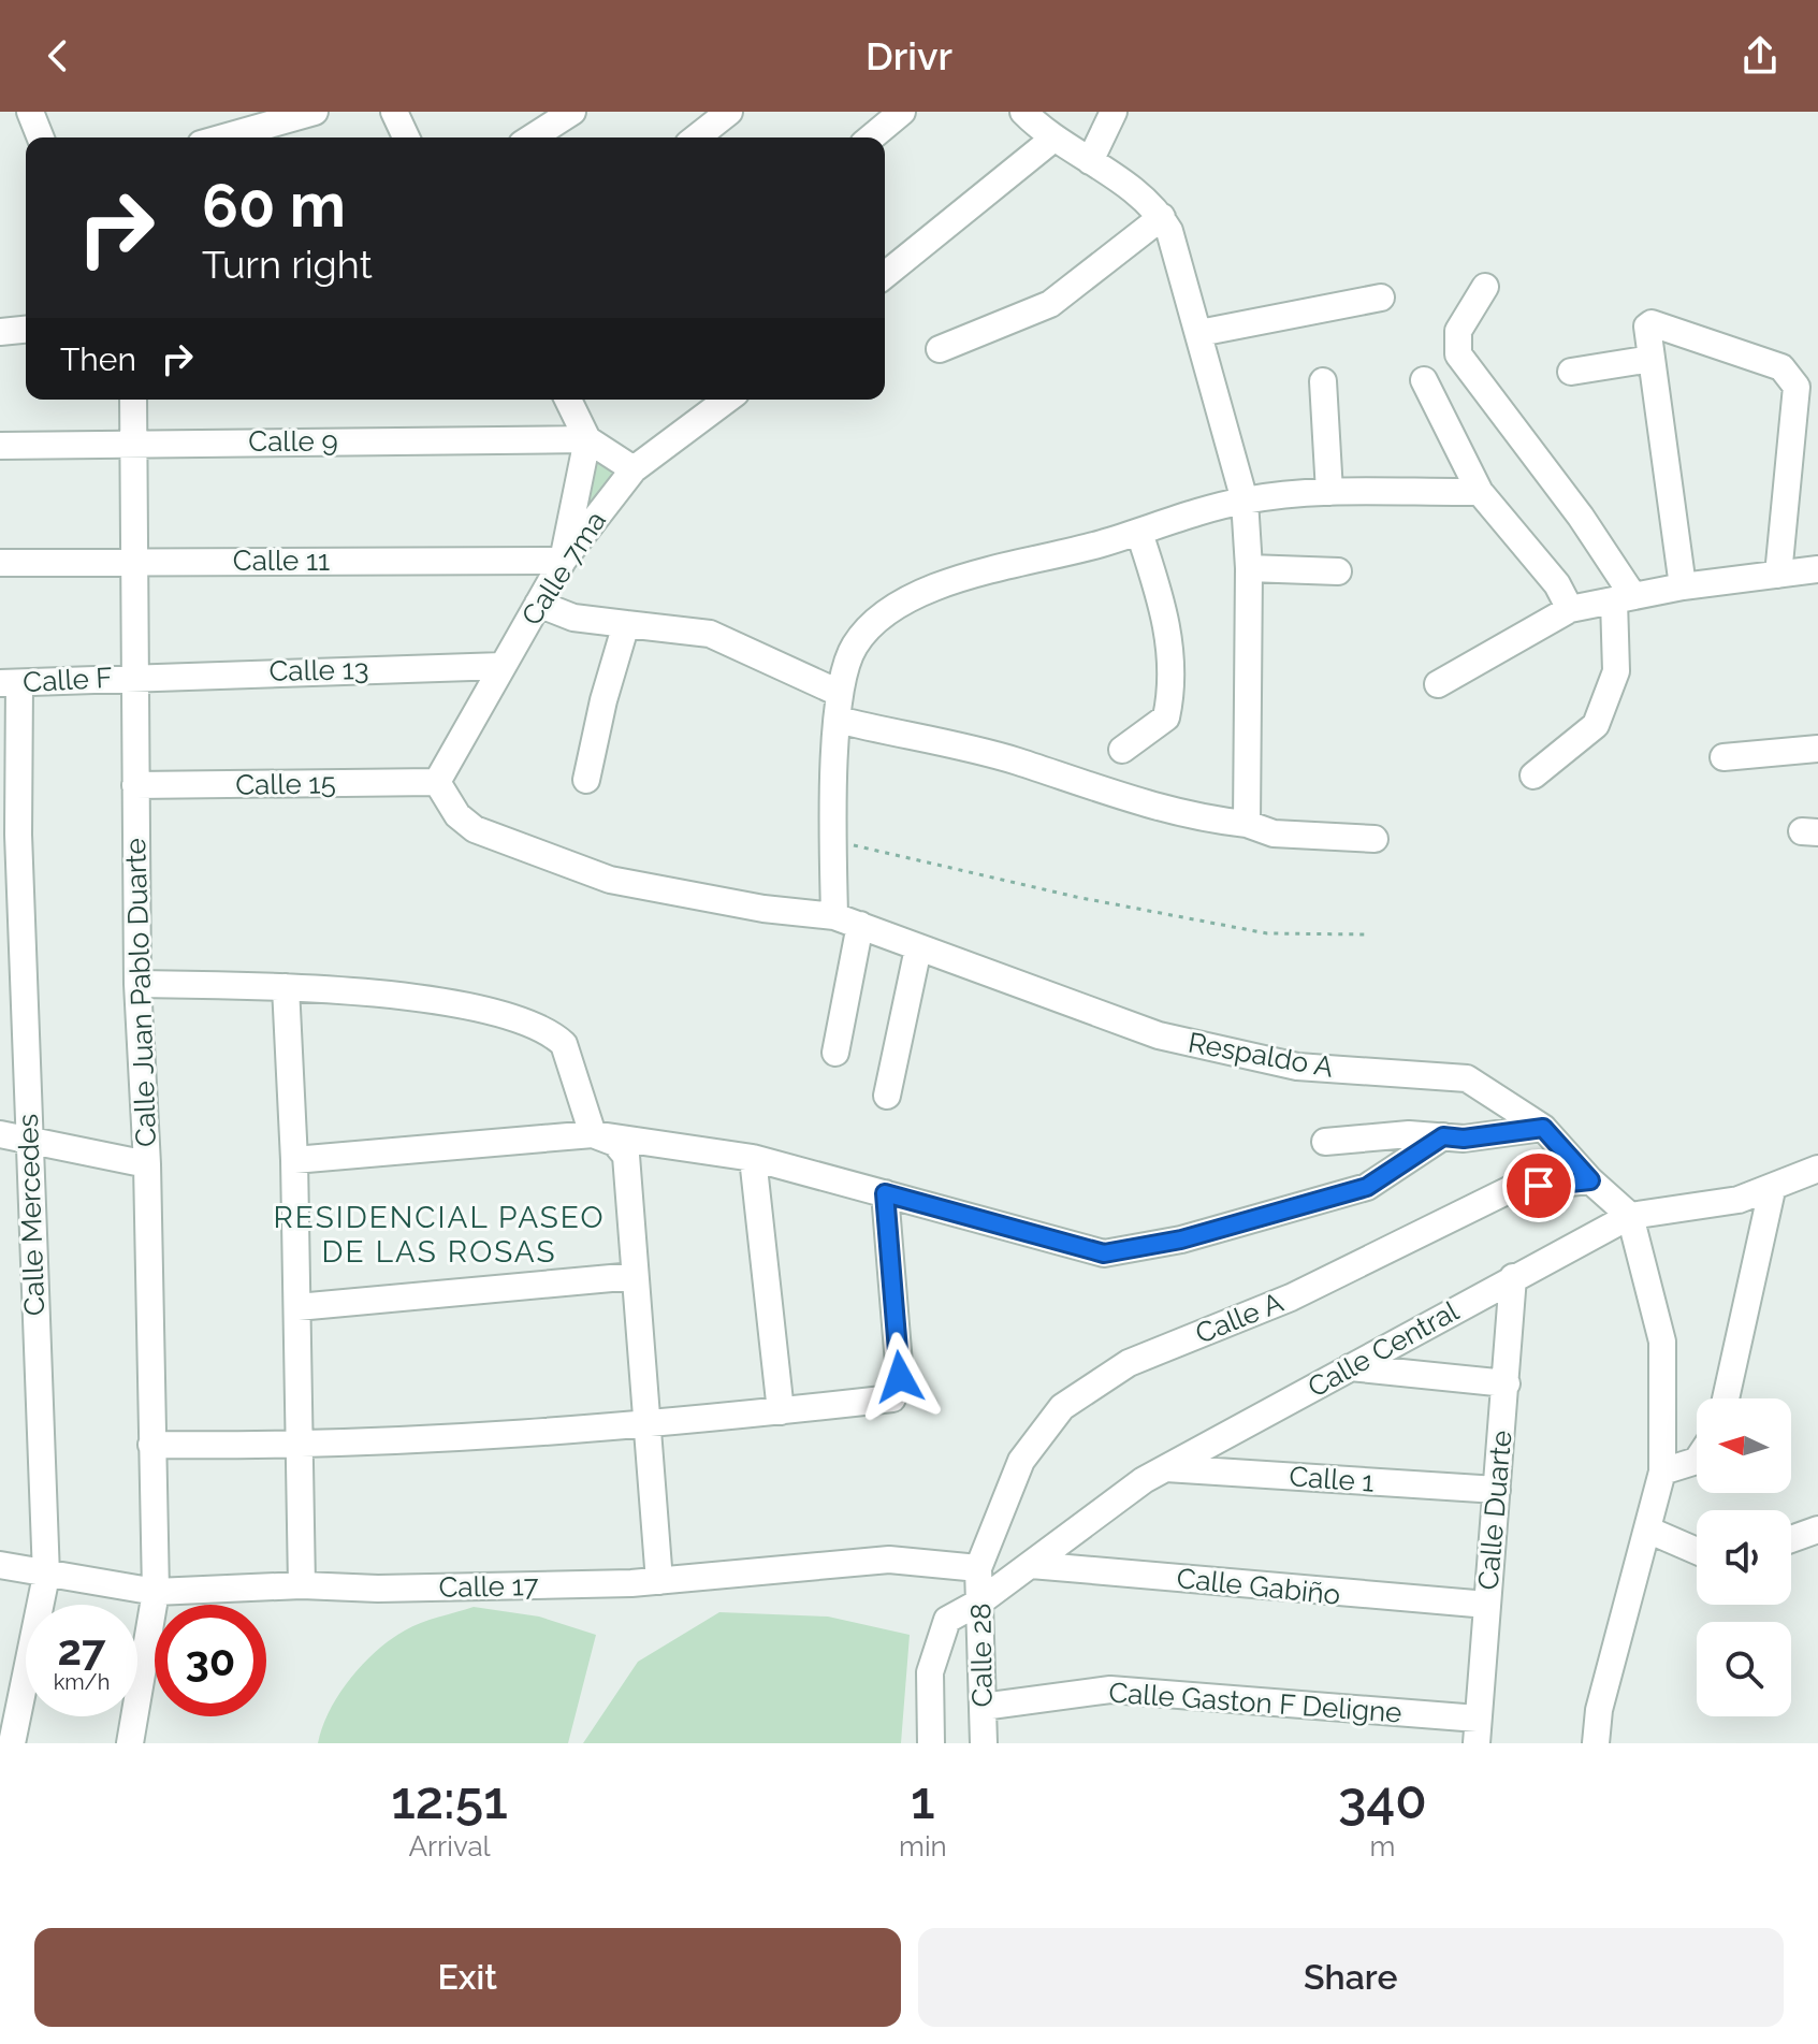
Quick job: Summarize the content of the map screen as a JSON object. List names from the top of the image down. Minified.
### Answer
{"streets":{"street":["Calle 9","Calle 11","Calle 7ma","Calle 13","Calle F","Calle 15","Calle Juan Pablo Duarte","Respaldo A","Calle Mercedes","Calle A","Calle Central","Calle 1","Calle Duarte","Calle 17","Calle Gabiño","Calle 28","Calle Gaston F Deligne"]},"crossings":[["Calle 9","Calle Juan Pablo Duarte"],["Calle 11","Calle 7ma"],["Calle 11","Calle Juan Pablo Duarte"],["Calle 7ma","Calle 13"],["Calle 7ma","Calle 15"],["Calle 7ma","Respaldo A"],["Calle 13","Calle F"],["Calle 13","Calle Juan Pablo Duarte"],["Calle F","Calle Juan Pablo Duarte"],["Calle F","Calle Mercedes"],["Calle 15","Calle Juan Pablo Duarte"],["Calle 15","Respaldo A"],["Calle Juan Pablo Duarte","Calle 17"],["Respaldo A","Calle A"],["Respaldo A","Calle Central"],["Calle Mercedes","Calle 17"],["Calle A","Calle 17"],["Calle A","Calle 28"],["Calle Central","Calle 1"],["Calle Central","Calle Duarte"],["Calle Central","Calle Gabiño"],["Calle Central","Calle 28"],["Calle 1","Calle Duarte"],["Calle Duarte","Calle Gabiño"],["Calle Duarte","Calle Gaston F Deligne"],["Calle 17","Calle 28"],["Calle 28","Calle Gaston F Deligne"]],"districts":["RESIDENCIAL PASEO DE LAS ROSAS"],"north":"left","page":{"header":"Drivr","turn":["60 m","Turn right"],"then":"Then","speed":"27 km/h","limit":"30","eta":["12:51","Arrival","1","min","340","m"],"buttons":["Exit","Share"]}}
